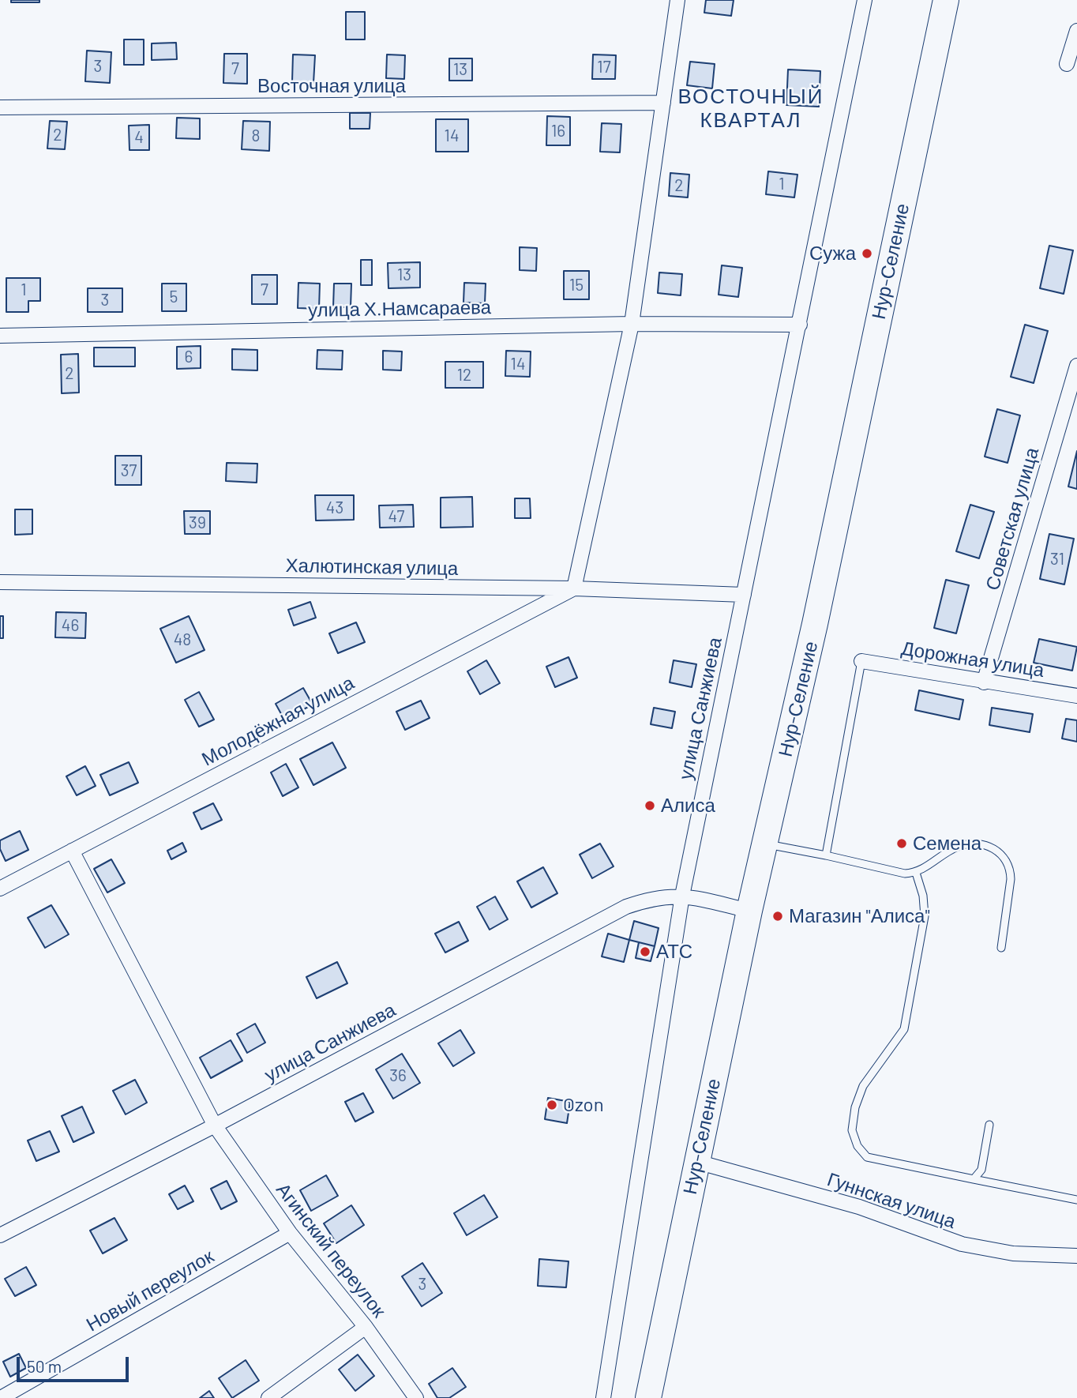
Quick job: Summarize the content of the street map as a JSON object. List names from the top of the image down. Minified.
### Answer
{"streets":{"highway":["Нур-Селение"],"street":["Восточная улица","улица Х.Намсараева","Советская улица","Халютинская улица","Дорожная улица","улица Санжиева","Молодёжная улица","Гуннская улица","Агинский переулок","Новый переулок"]},"crossings":[["Нур-Селение","улица Санжиева"],["Нур-Селение","Гуннская улица"],["улица Х.Намсараева","улица Санжиева"],["Советская улица","Дорожная улица"],["Халютинская улица","улица Санжиева"],["Халютинская улица","Молодёжная улица"],["улица Санжиева","Агинский переулок"],["Молодёжная улица","Агинский переулок"],["Агинский переулок","Новый переулок"]],"districts":["ВОСТОЧНЫЙ КВАРТАЛ"],"places":["Сужа","Алиса","Семена","Магазин \"Алиса\"","АТС","Ozon"],"house_numbers":["3","17","7","13","16","2","8","14","4","1","2","13","15","1","7","5","3","6","14","2","12","37","43","47","39","31","46","48","36","3"],"scale_bar":"50 m"}
